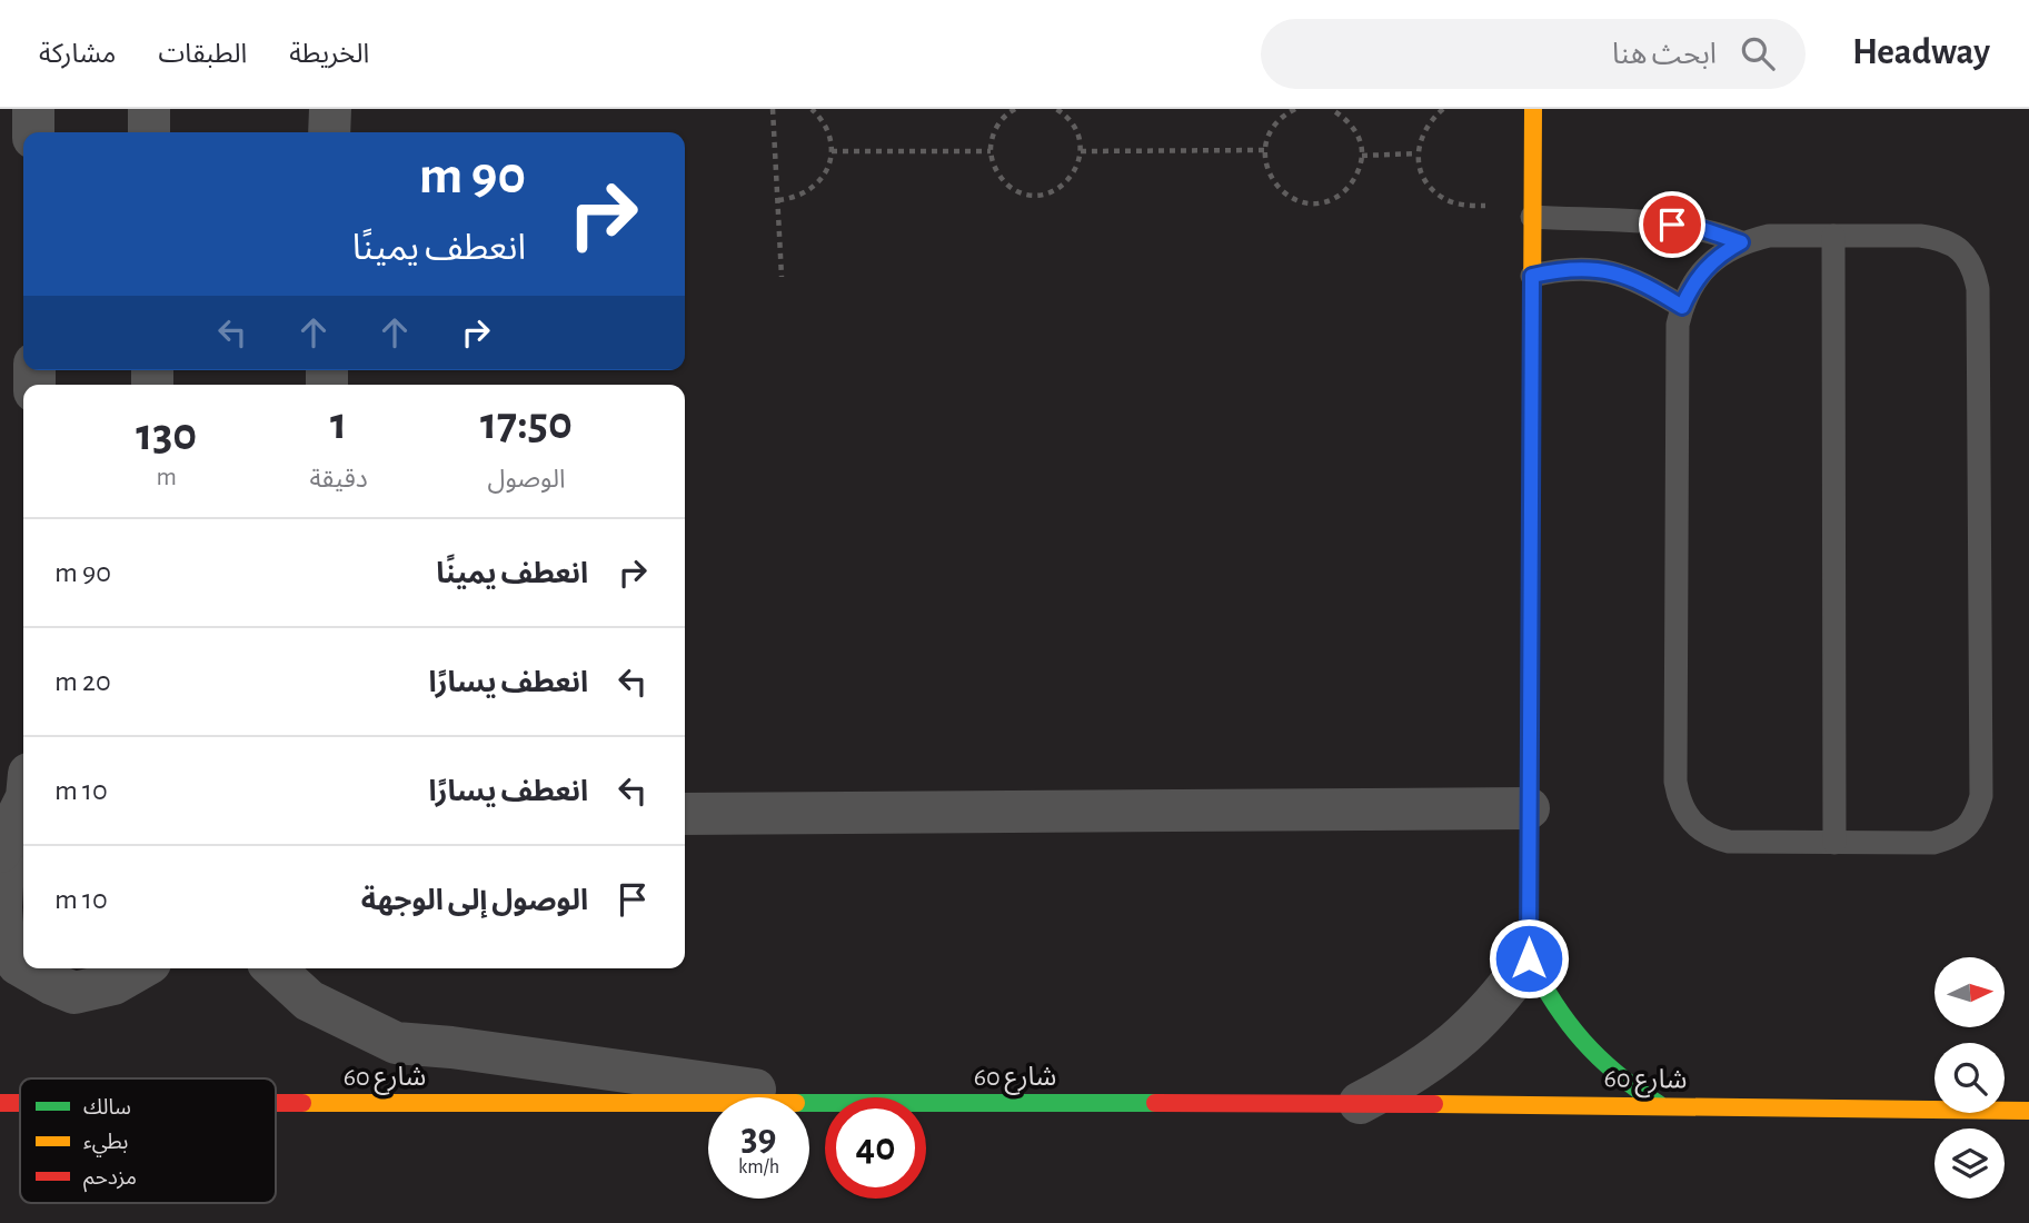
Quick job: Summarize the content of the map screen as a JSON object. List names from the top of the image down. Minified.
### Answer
{"streets":{"main road":["شارع 60"]},"legend":["سالك","بطيء","مزدحم"],"north":"right","page":{"header":"Headway","search":"ابحث هنا","nav":["الخريطة","الطبقات","مشاركة"],"turn":["90 m","انعطف يمينًا"],"eta":["17:50","الوصول","1","دقيقة","130","m"],"list":[{"name":"انعطف يمينًا","value":"90 m"},{"name":"انعطف يسارًا","value":"20 m"},{"name":"انعطف يسارًا","value":"10 m"},{"name":"الوصول إلى الوجهة","value":"10 m"}],"speed":"39 km/h","limit":"40"}}
